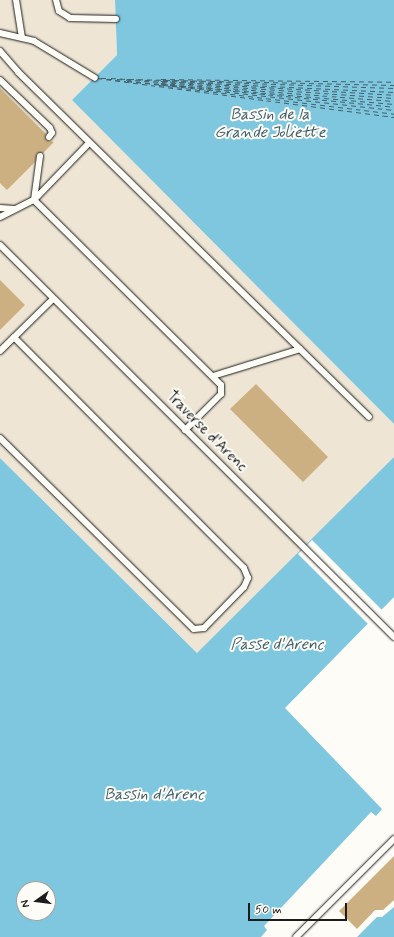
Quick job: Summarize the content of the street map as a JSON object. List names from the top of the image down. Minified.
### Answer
{"streets":{"lane":["Traverse d'Arenc"]},"water":["Bassin de la Grande Joliette","Passe d'Arenc","Bassin d'Arenc"],"scale_bar":"50 m","north":"left"}
